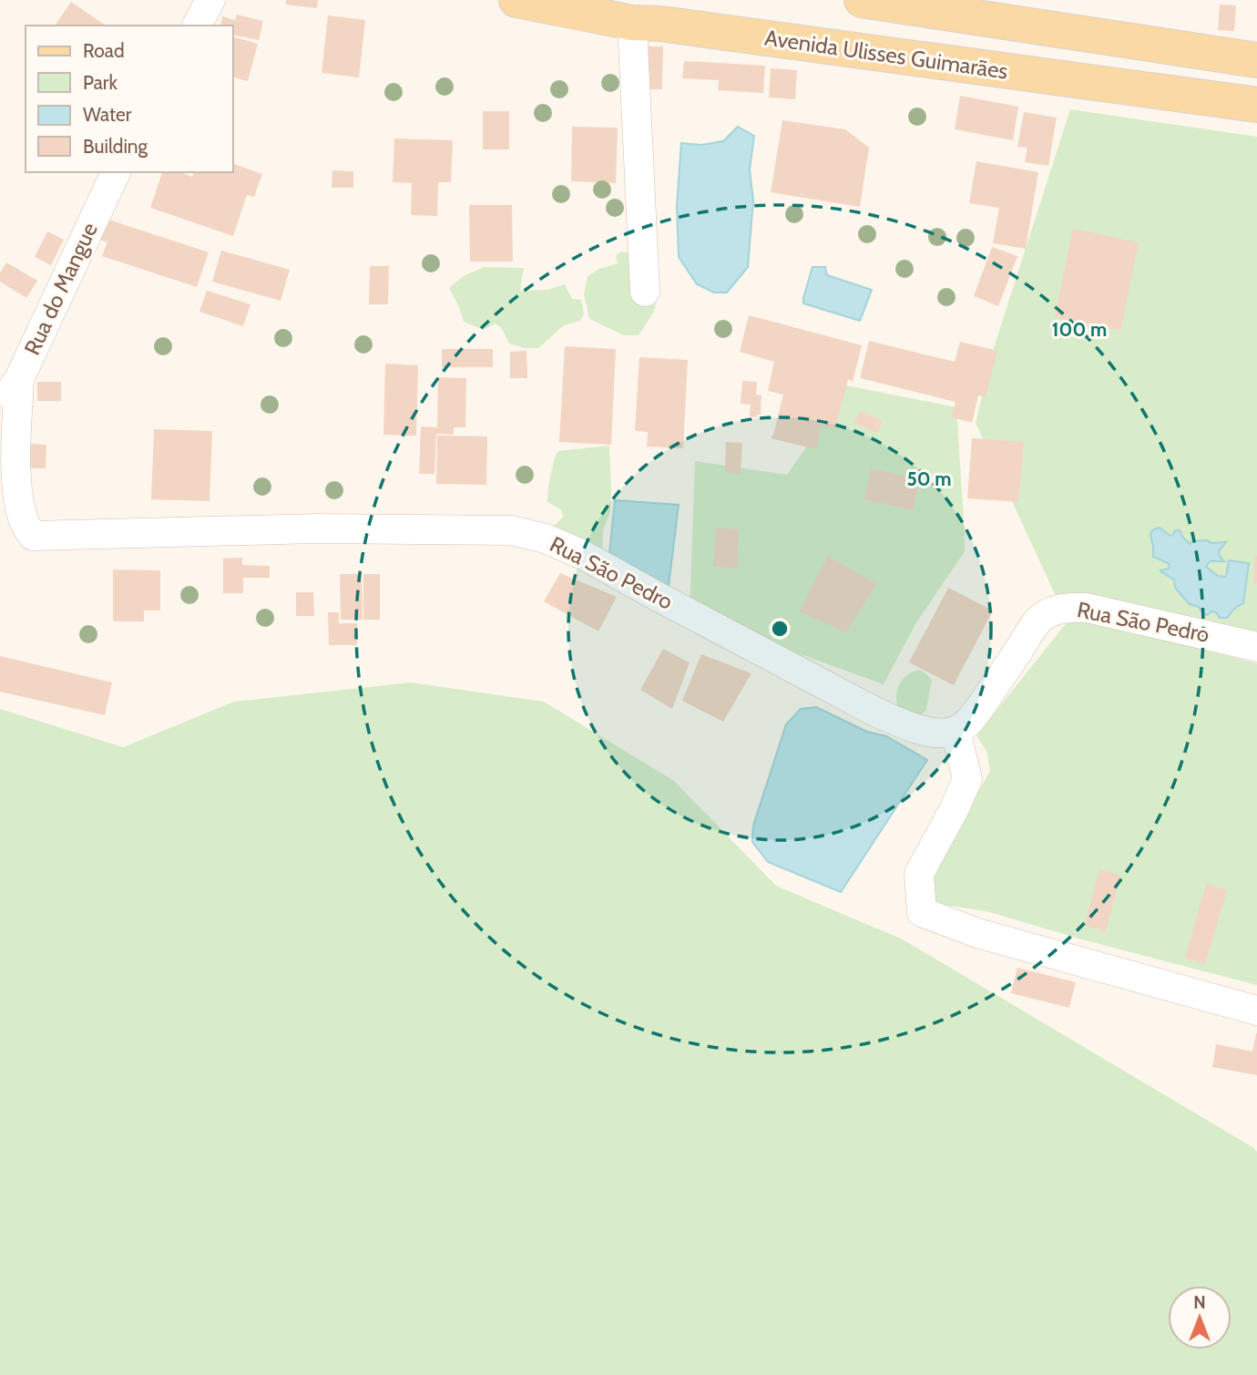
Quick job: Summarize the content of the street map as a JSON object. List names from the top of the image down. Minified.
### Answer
{"streets":{"main road":["Avenida Ulisses Guimarães"],"street":["Rua do Mangue","Rua São Pedro"]},"crossings":[["Rua do Mangue","Rua São Pedro"]],"legend":["Road","Park","Water","Building"],"north":"top","rings":["100 m","50 m"]}
